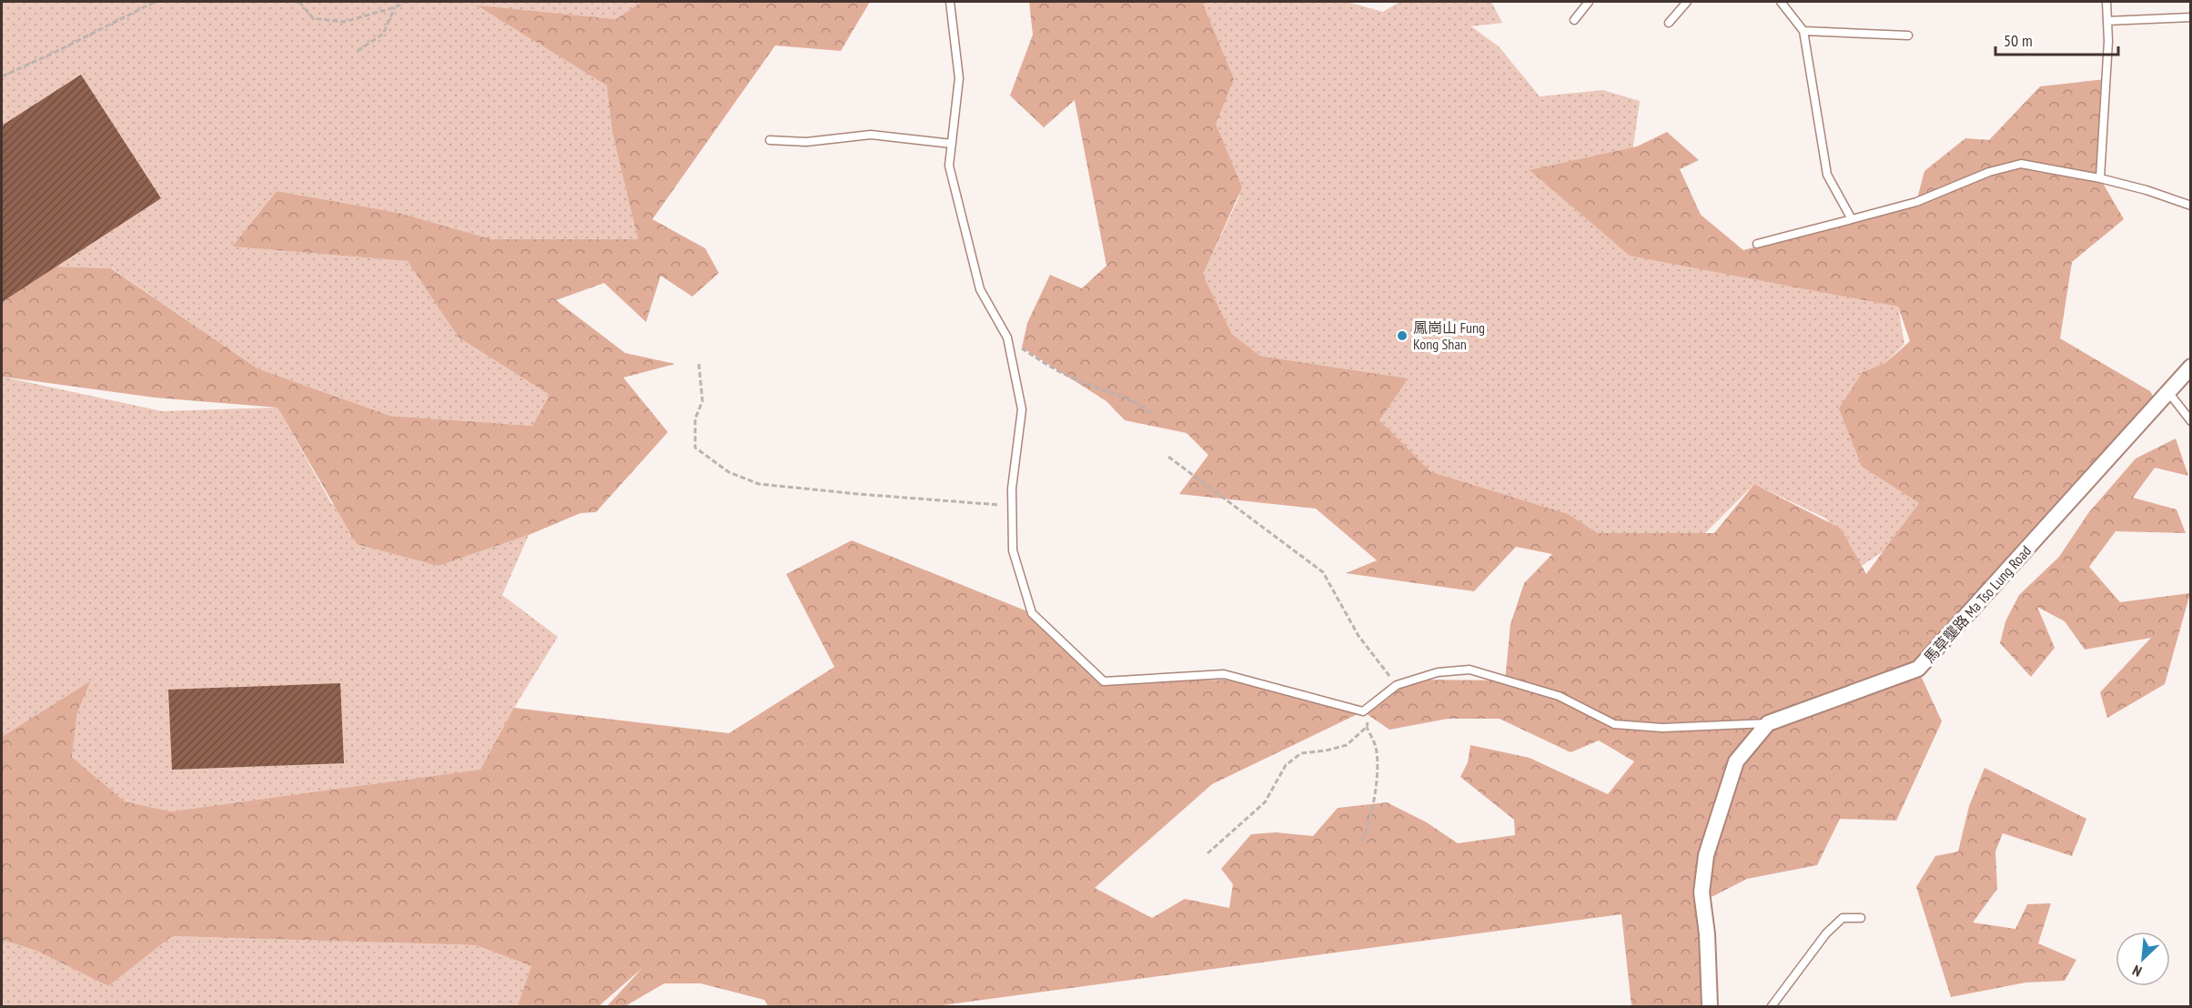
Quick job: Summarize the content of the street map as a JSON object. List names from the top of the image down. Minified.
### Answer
{"streets":{"street":["馬草壟路 Ma Tso Lung Road"]},"places":["鳳崗山 Fung Kong Shan"],"scale_bar":"50 m","north":"bottom left"}
